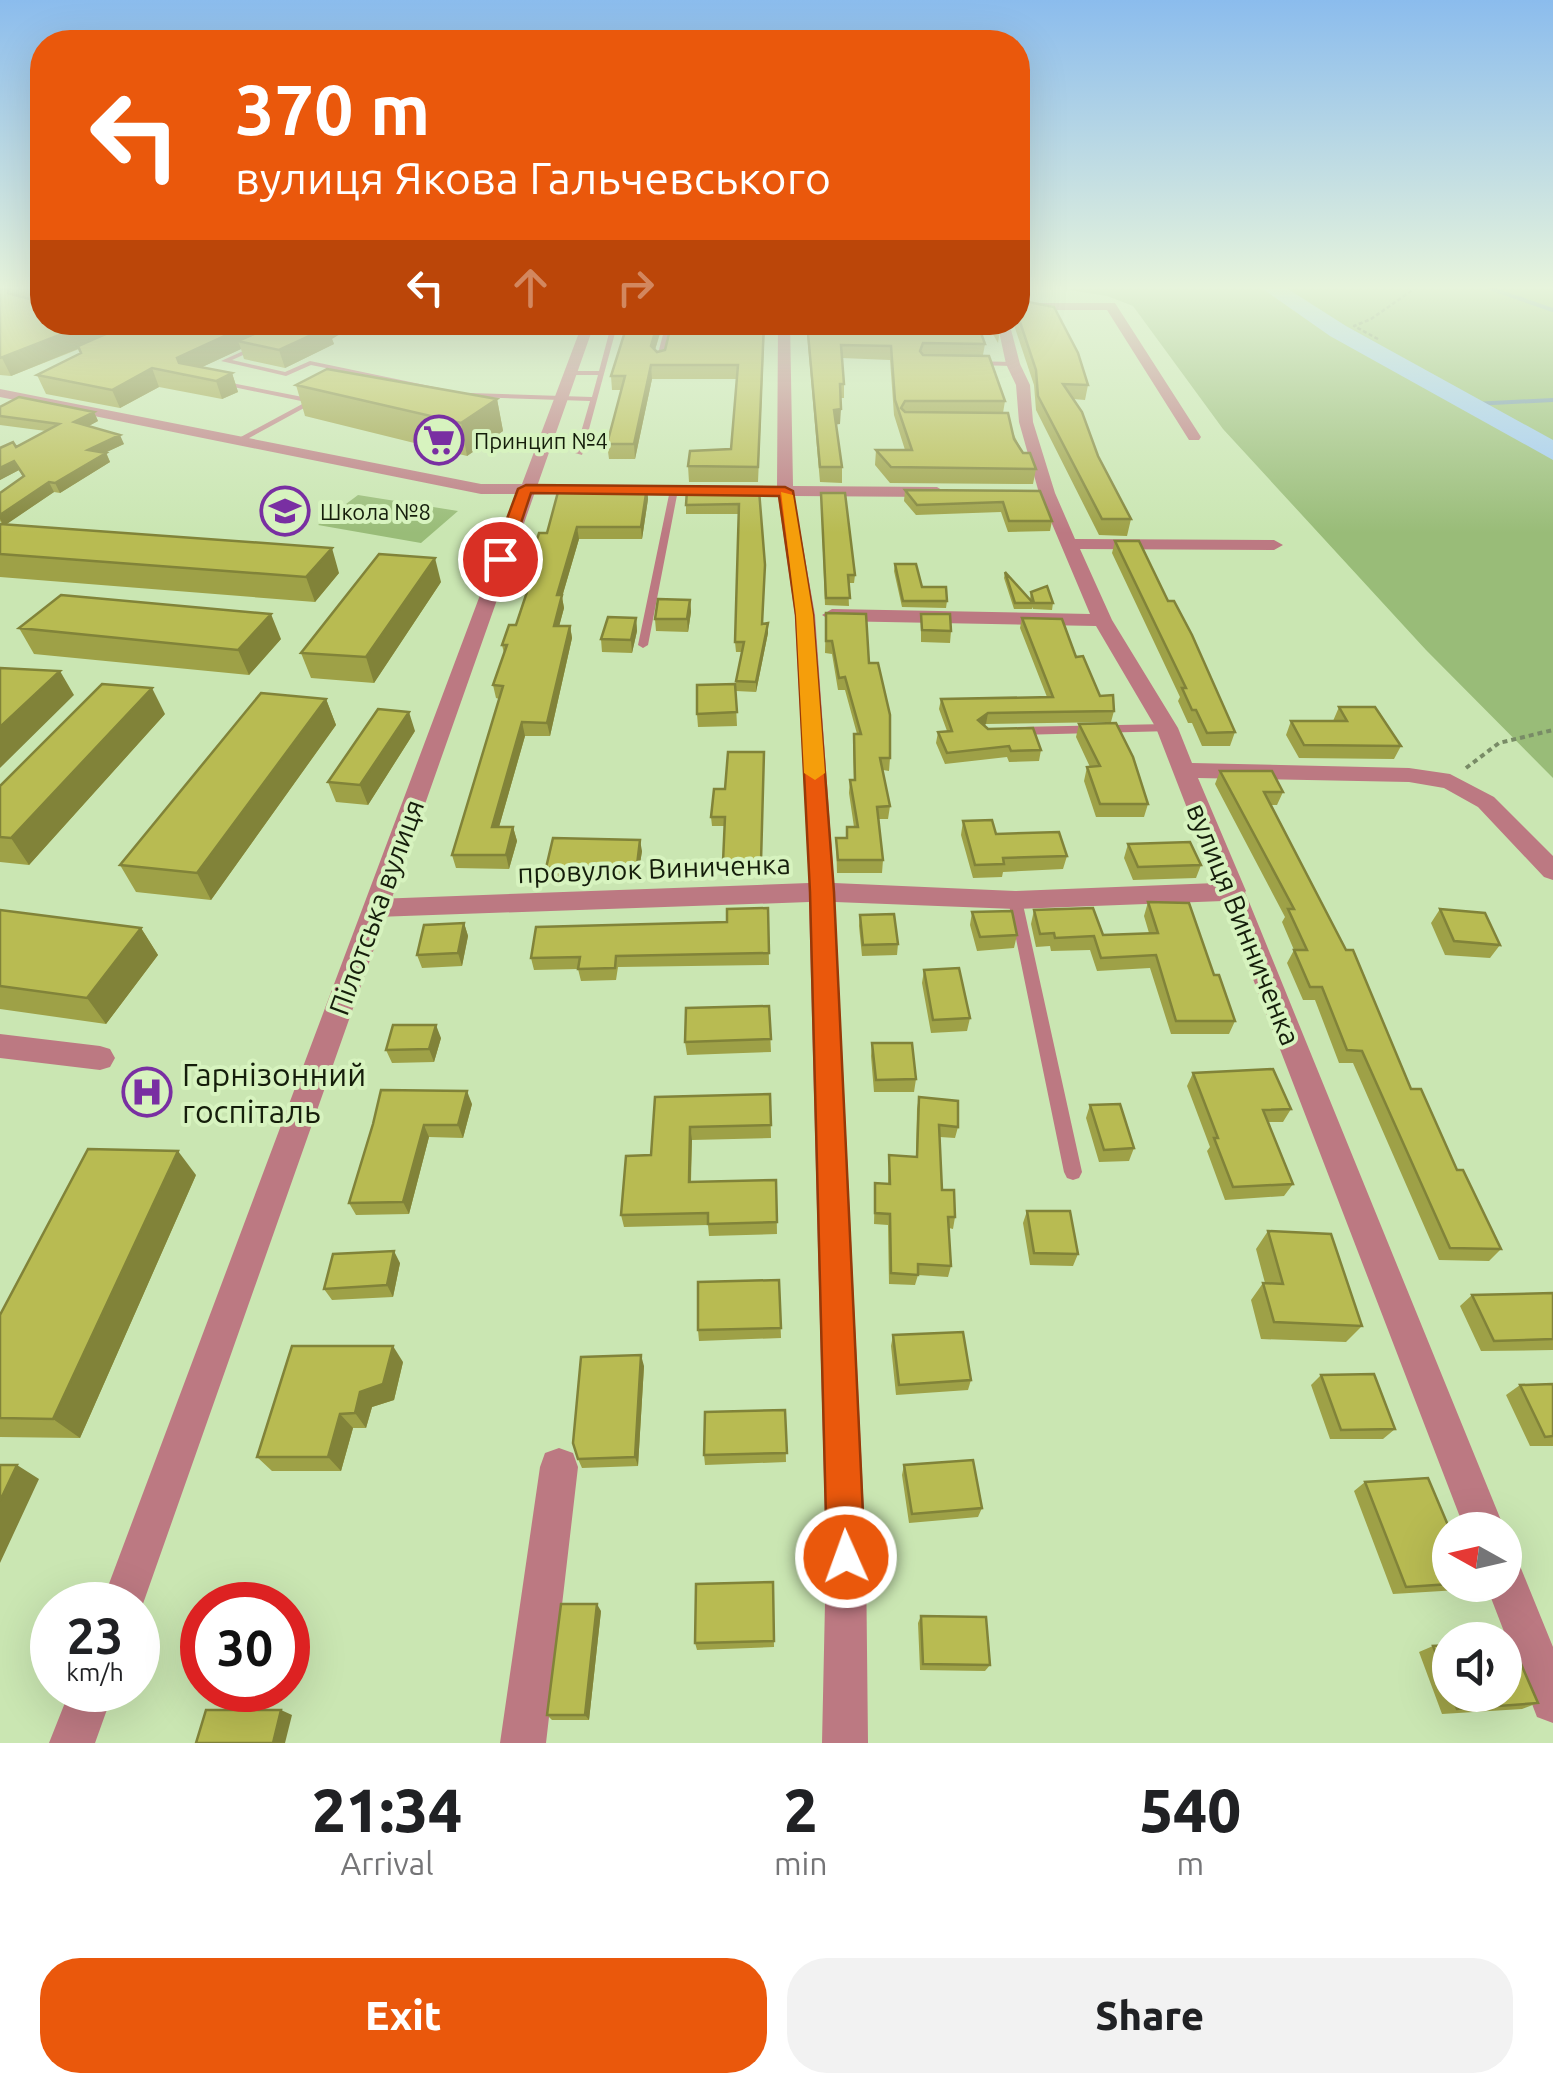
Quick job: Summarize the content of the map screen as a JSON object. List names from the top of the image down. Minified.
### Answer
{"streets":{"street":["провулок Виниченка","Пілотська вулиця","вулиця Винниченка"]},"crossings":[["провулок Виниченка","Пілотська вулиця"],["провулок Виниченка","вулиця Винниченка"]],"places":{"supermarket":["Принцип №4"],"school or university":["Школа №8"],"hospital":["Гарнізонний госпіталь"]},"north":"left","page":{"turn":["370 m","вулиця Якова Гальчевського"],"speed":"23 km/h","limit":"30","eta":["21:34","Arrival","2","min","540","m"],"buttons":["Exit","Share"]}}
